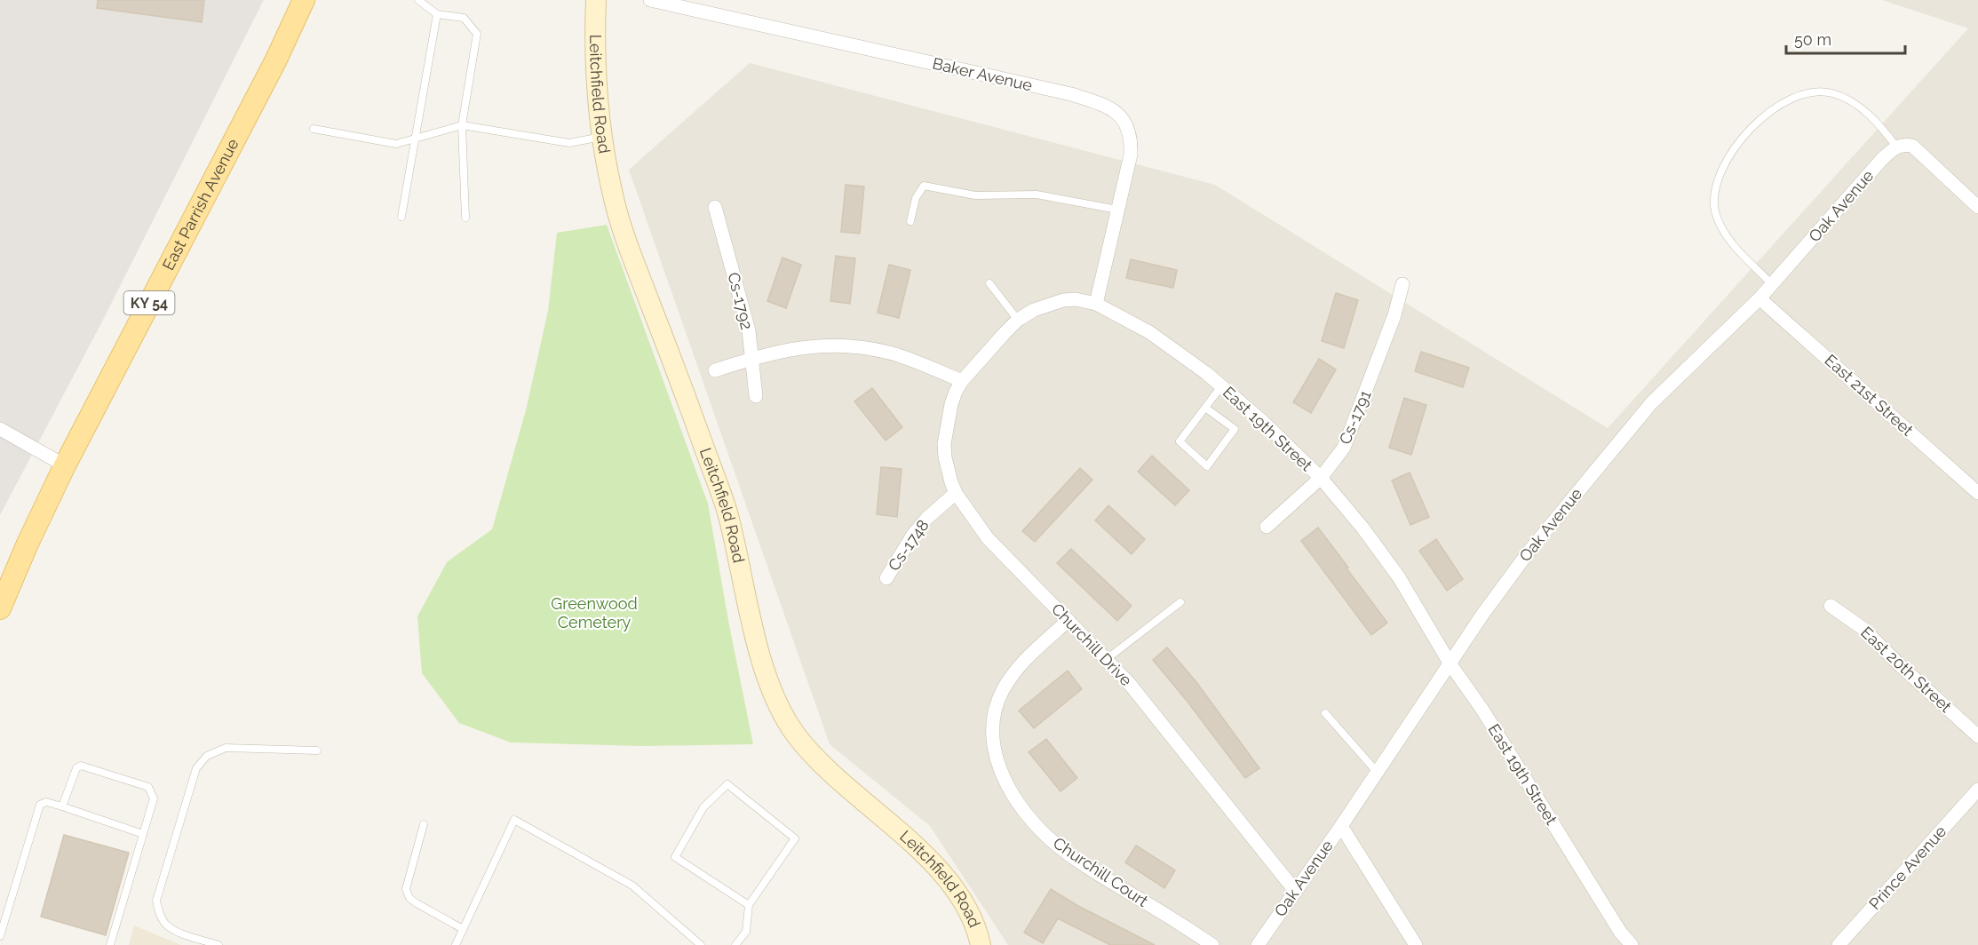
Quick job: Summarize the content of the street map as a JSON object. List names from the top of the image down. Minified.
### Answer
{"streets":{"main road":["East Parrish Avenue","KY 54"],"street":["Baker Avenue","Leitchfield Road","Oak Avenue","Cs-1792","East 21st Street","Cs-1791","East 19th Street","Cs-1748","Churchill Drive","East 20th Street","Prince Avenue","Churchill Court"]},"crossings":[["Baker Avenue","East 19th Street"],["Oak Avenue","East 21st Street"],["Oak Avenue","East 19th Street"],["Oak Avenue","Churchill Drive"],["Cs-1791","East 19th Street"],["East 19th Street","Churchill Drive"],["Cs-1748","Churchill Drive"],["Churchill Drive","Churchill Court"]],"parks":["Greenwood Cemetery"],"scale_bar":"50 m"}
